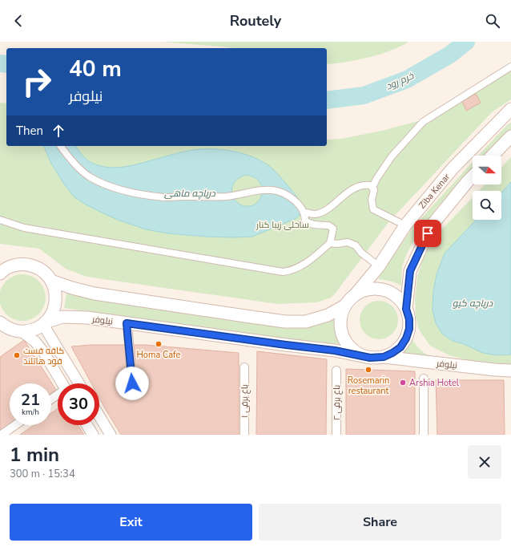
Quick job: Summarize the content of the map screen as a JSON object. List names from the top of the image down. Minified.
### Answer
{"streets":{"main road":["Ziba Kenar","نیلوفر"],"street":["باغ برفی ۱","باغ برفی ۲"]},"crossings":[["Ziba Kenar","نیلوفر"]],"water":["خرم رود","دریاچه ماهی","دریاچه کیو"],"parks":["ساحلی زیبا کنار"],"places":["Homa Cafe","کافه فست فود هاتلند","Rosemarin restaurant","Arshia Hotel"],"north":"right","page":{"header":"Routely","turn":["40 m","نیلوفر"],"then":"Then","speed":"21 km/h","limit":"30","heading":["1 min","300 m · 15:34"],"buttons":["Exit","Share"]}}
